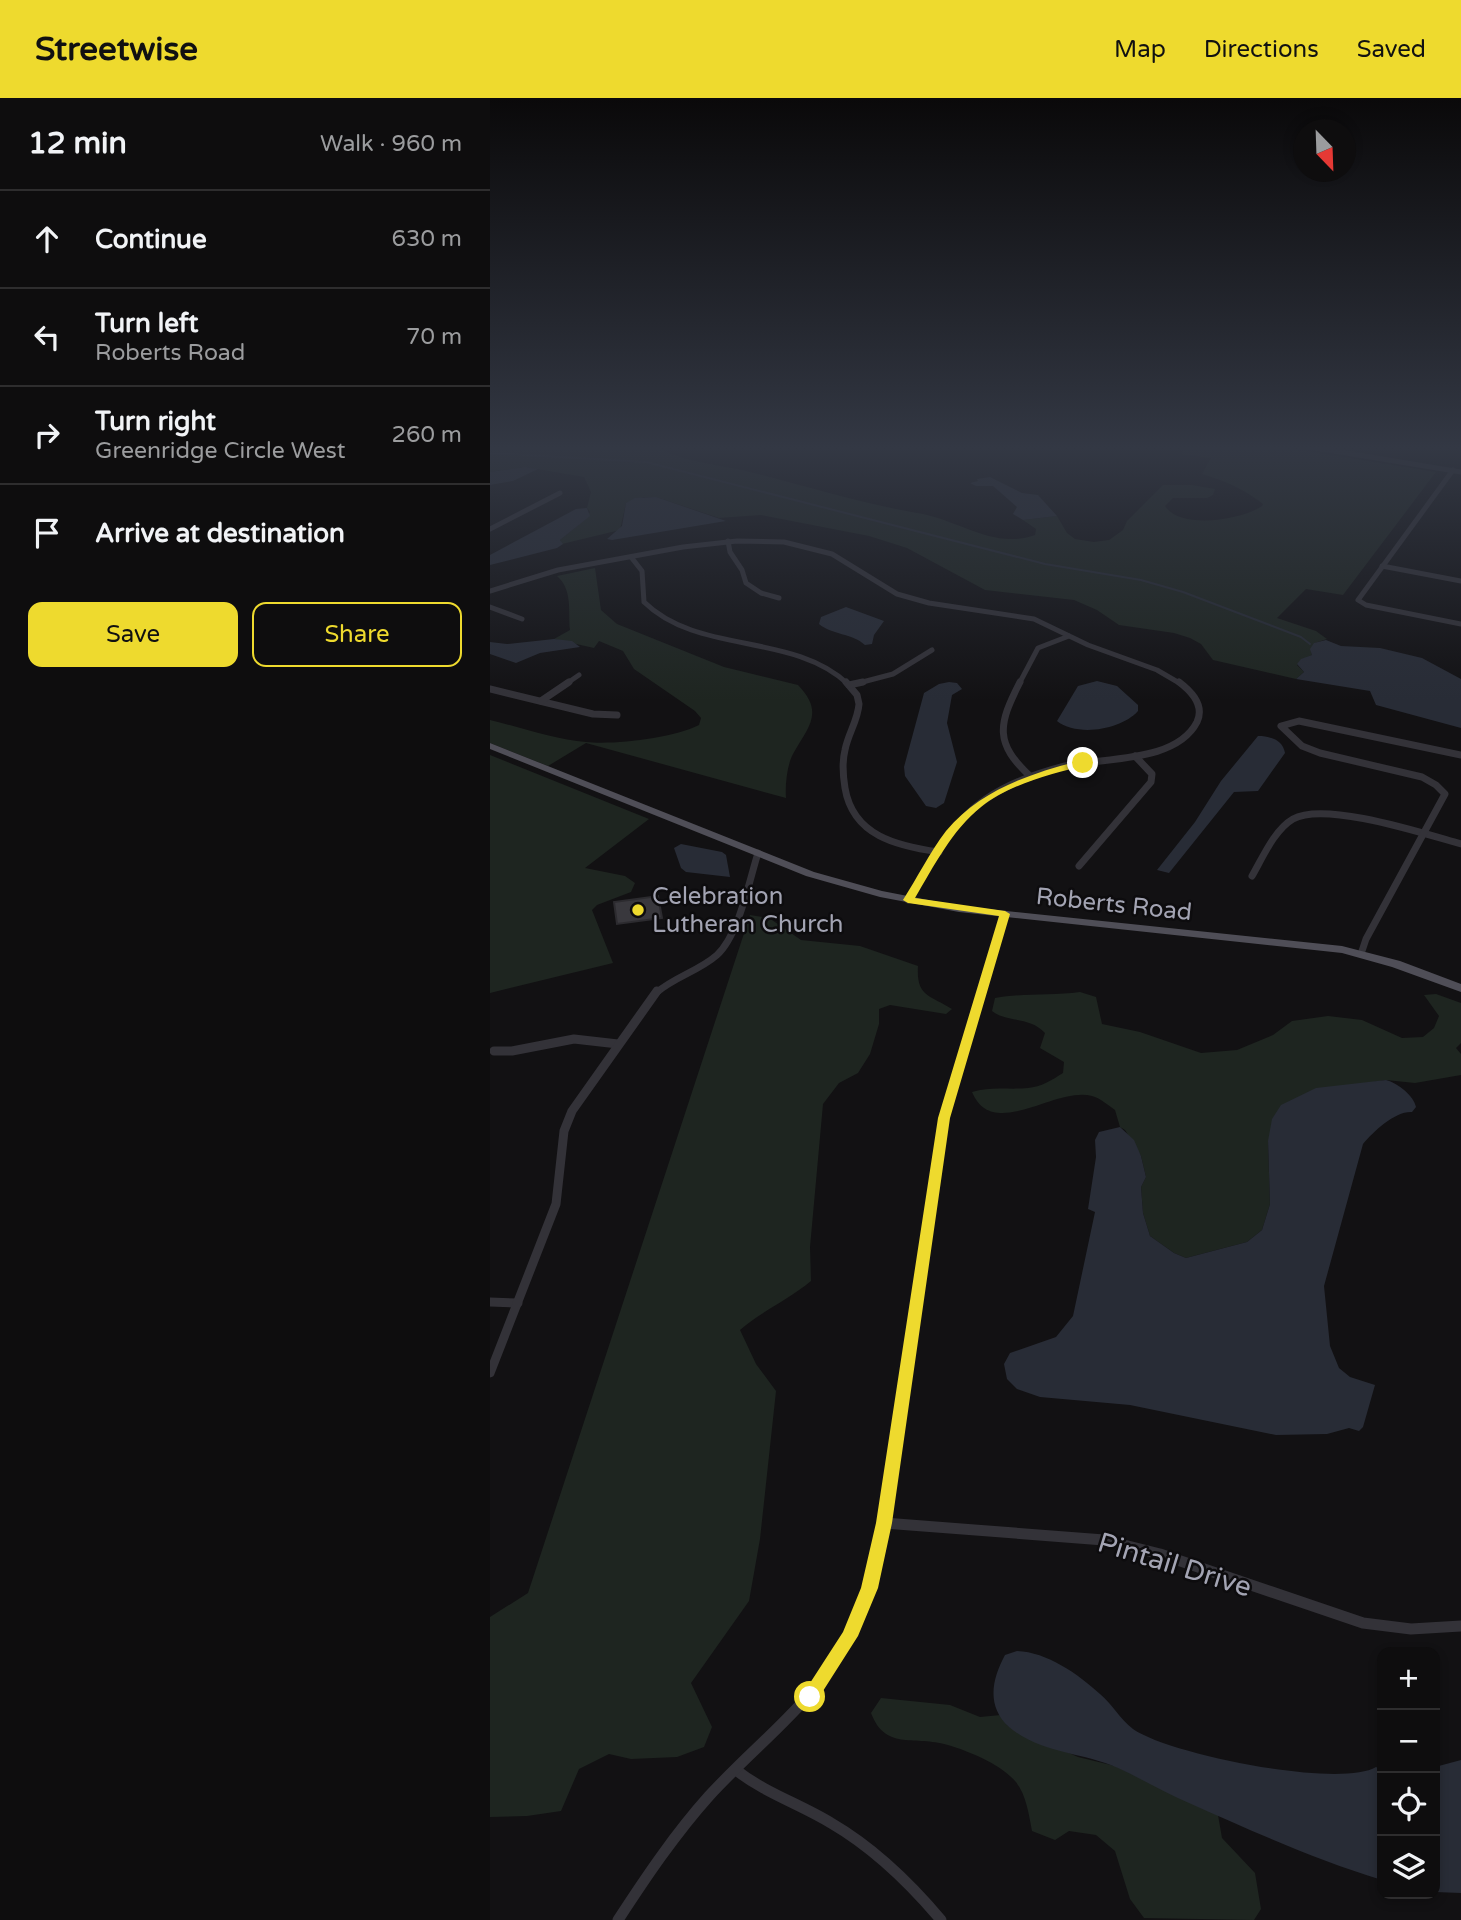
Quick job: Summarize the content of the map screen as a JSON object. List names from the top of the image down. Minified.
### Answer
{"streets":{"main road":["Roberts Road"],"street":["Pintail Drive"]},"places":["Celebration Lutheran Church"],"north":"bottom right","page":{"header":"Streetwise","nav":["Map","Directions","Saved"],"heading":["12 min","Walk · 960 m"],"list":[["Continue","630 m"],["Turn left","Roberts Road","70 m"],["Turn right","Greenridge Circle West","260 m"],"Arrive at destination"],"buttons":["Save","Share"],"map_buttons":["+","−"]}}
